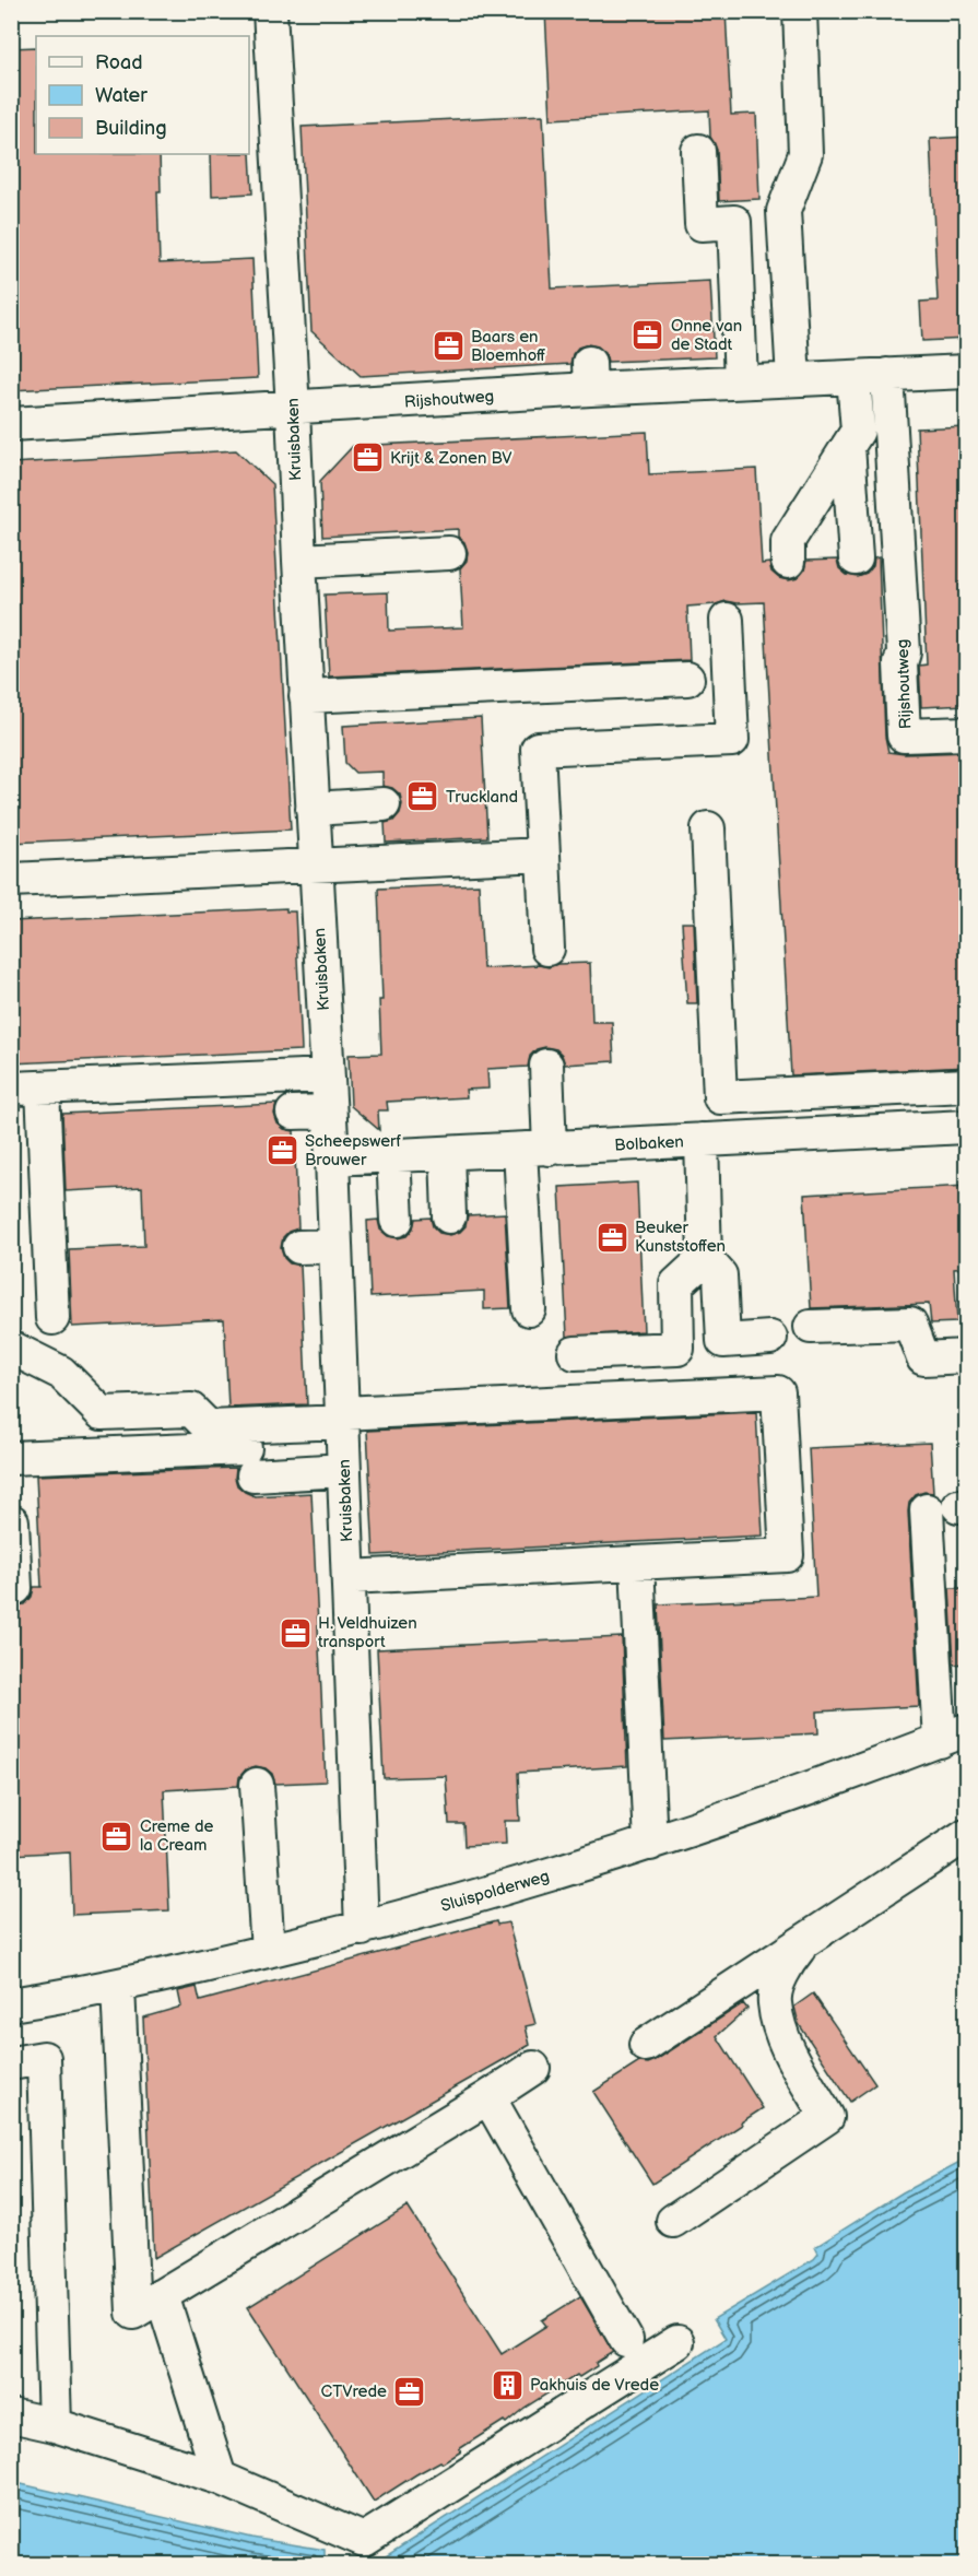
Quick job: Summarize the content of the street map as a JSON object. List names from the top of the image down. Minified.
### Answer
{"streets":{"street":["Rijshoutweg","Kruisbaken","Bolbaken","Sluispolderweg"]},"crossings":[["Rijshoutweg","Kruisbaken"],["Kruisbaken","Bolbaken"],["Kruisbaken","Sluispolderweg"]],"places":{"office":["Onne van de Stadt","Baars en Bloemhoff","Krijt & Zonen BV","Truckland","Scheepswerf Brouwer","Beuker Kunststoffen","H. Veldhuizen transport","Creme de la Cream","CTVrede"],"building":["Pakhuis de Vrede"]},"legend":["Road","Water","Building"]}
